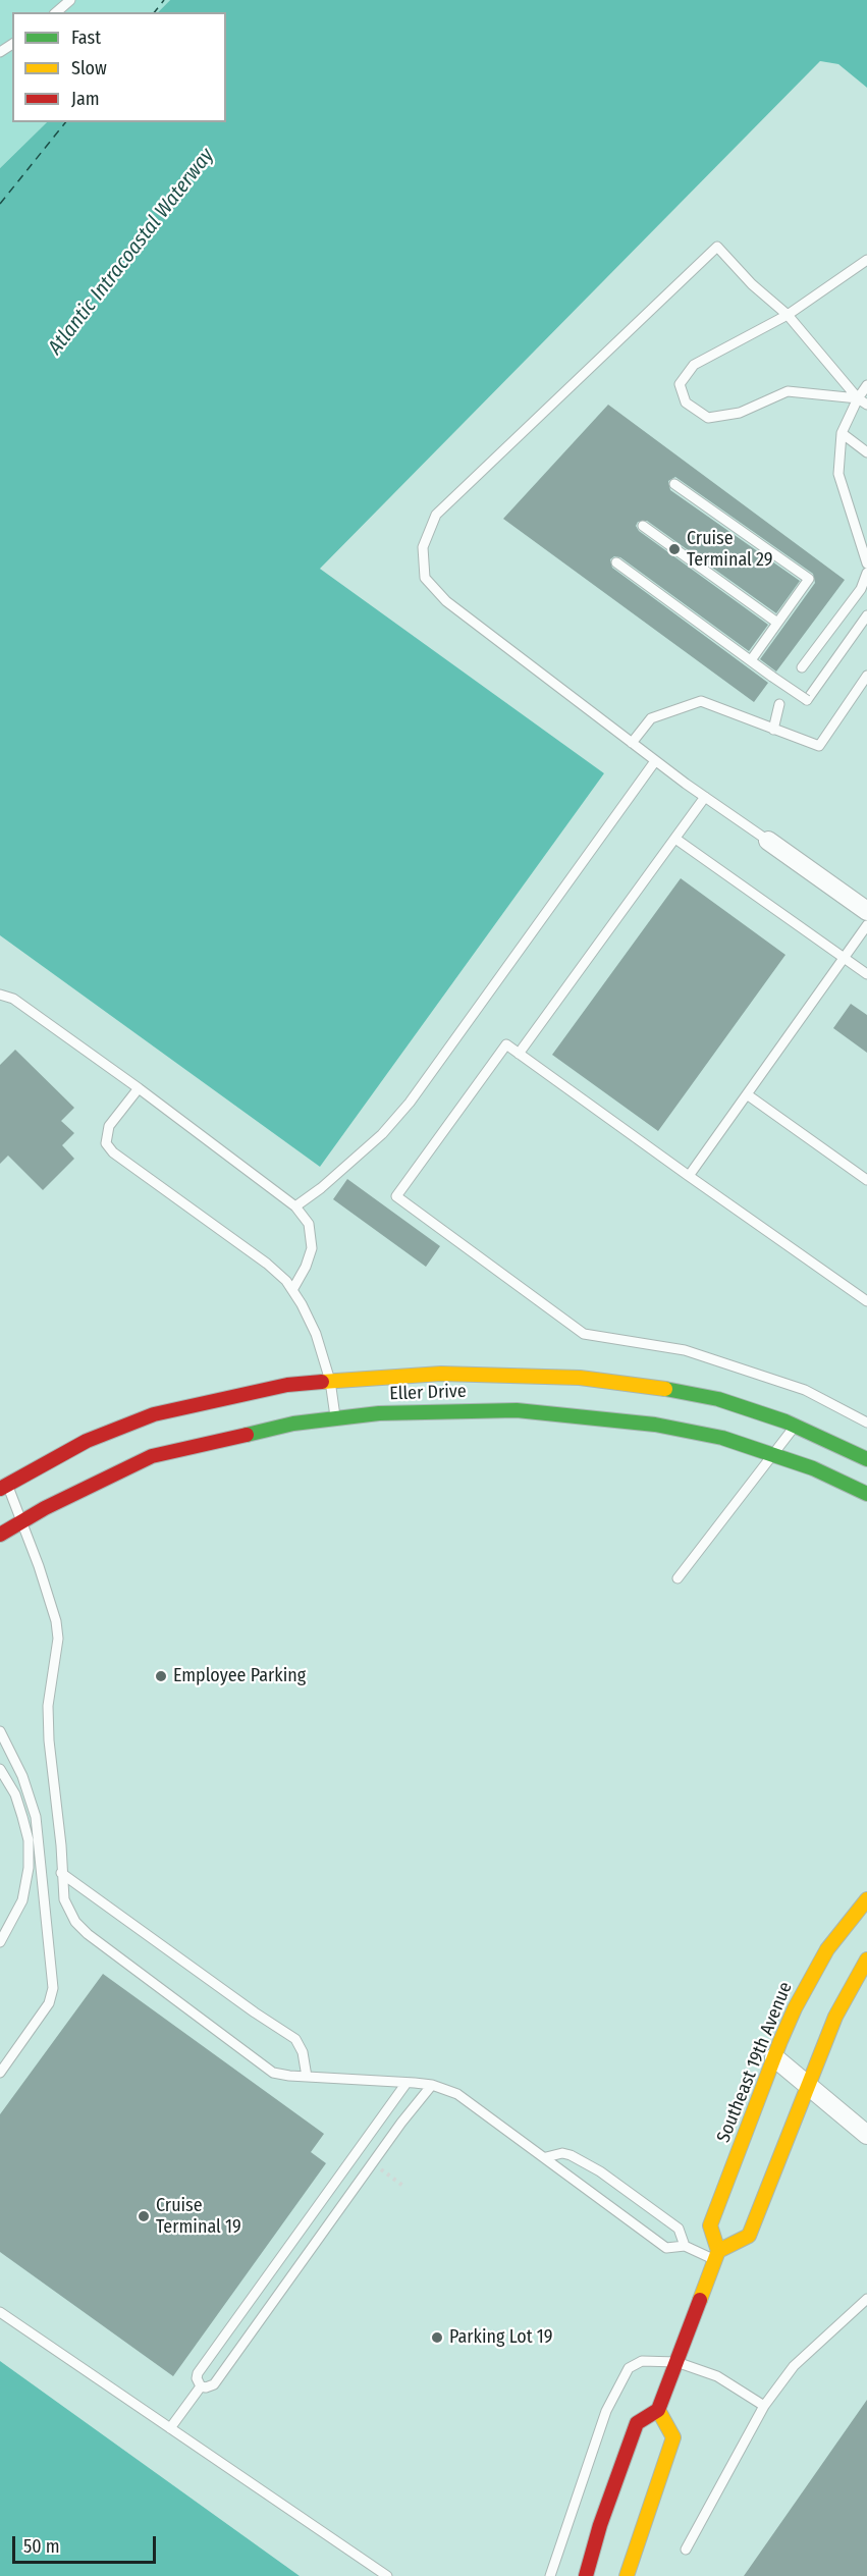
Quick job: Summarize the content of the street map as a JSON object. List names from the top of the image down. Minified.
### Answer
{"streets":{"street":["Eller Drive","Southeast 19th Avenue"]},"water":["Atlantic Intracoastal Waterway"],"places":["Cruise Terminal 29","Employee Parking","Cruise Terminal 19","Parking Lot 19"],"legend":["Fast","Slow","Jam"],"scale_bar":"50 m"}
